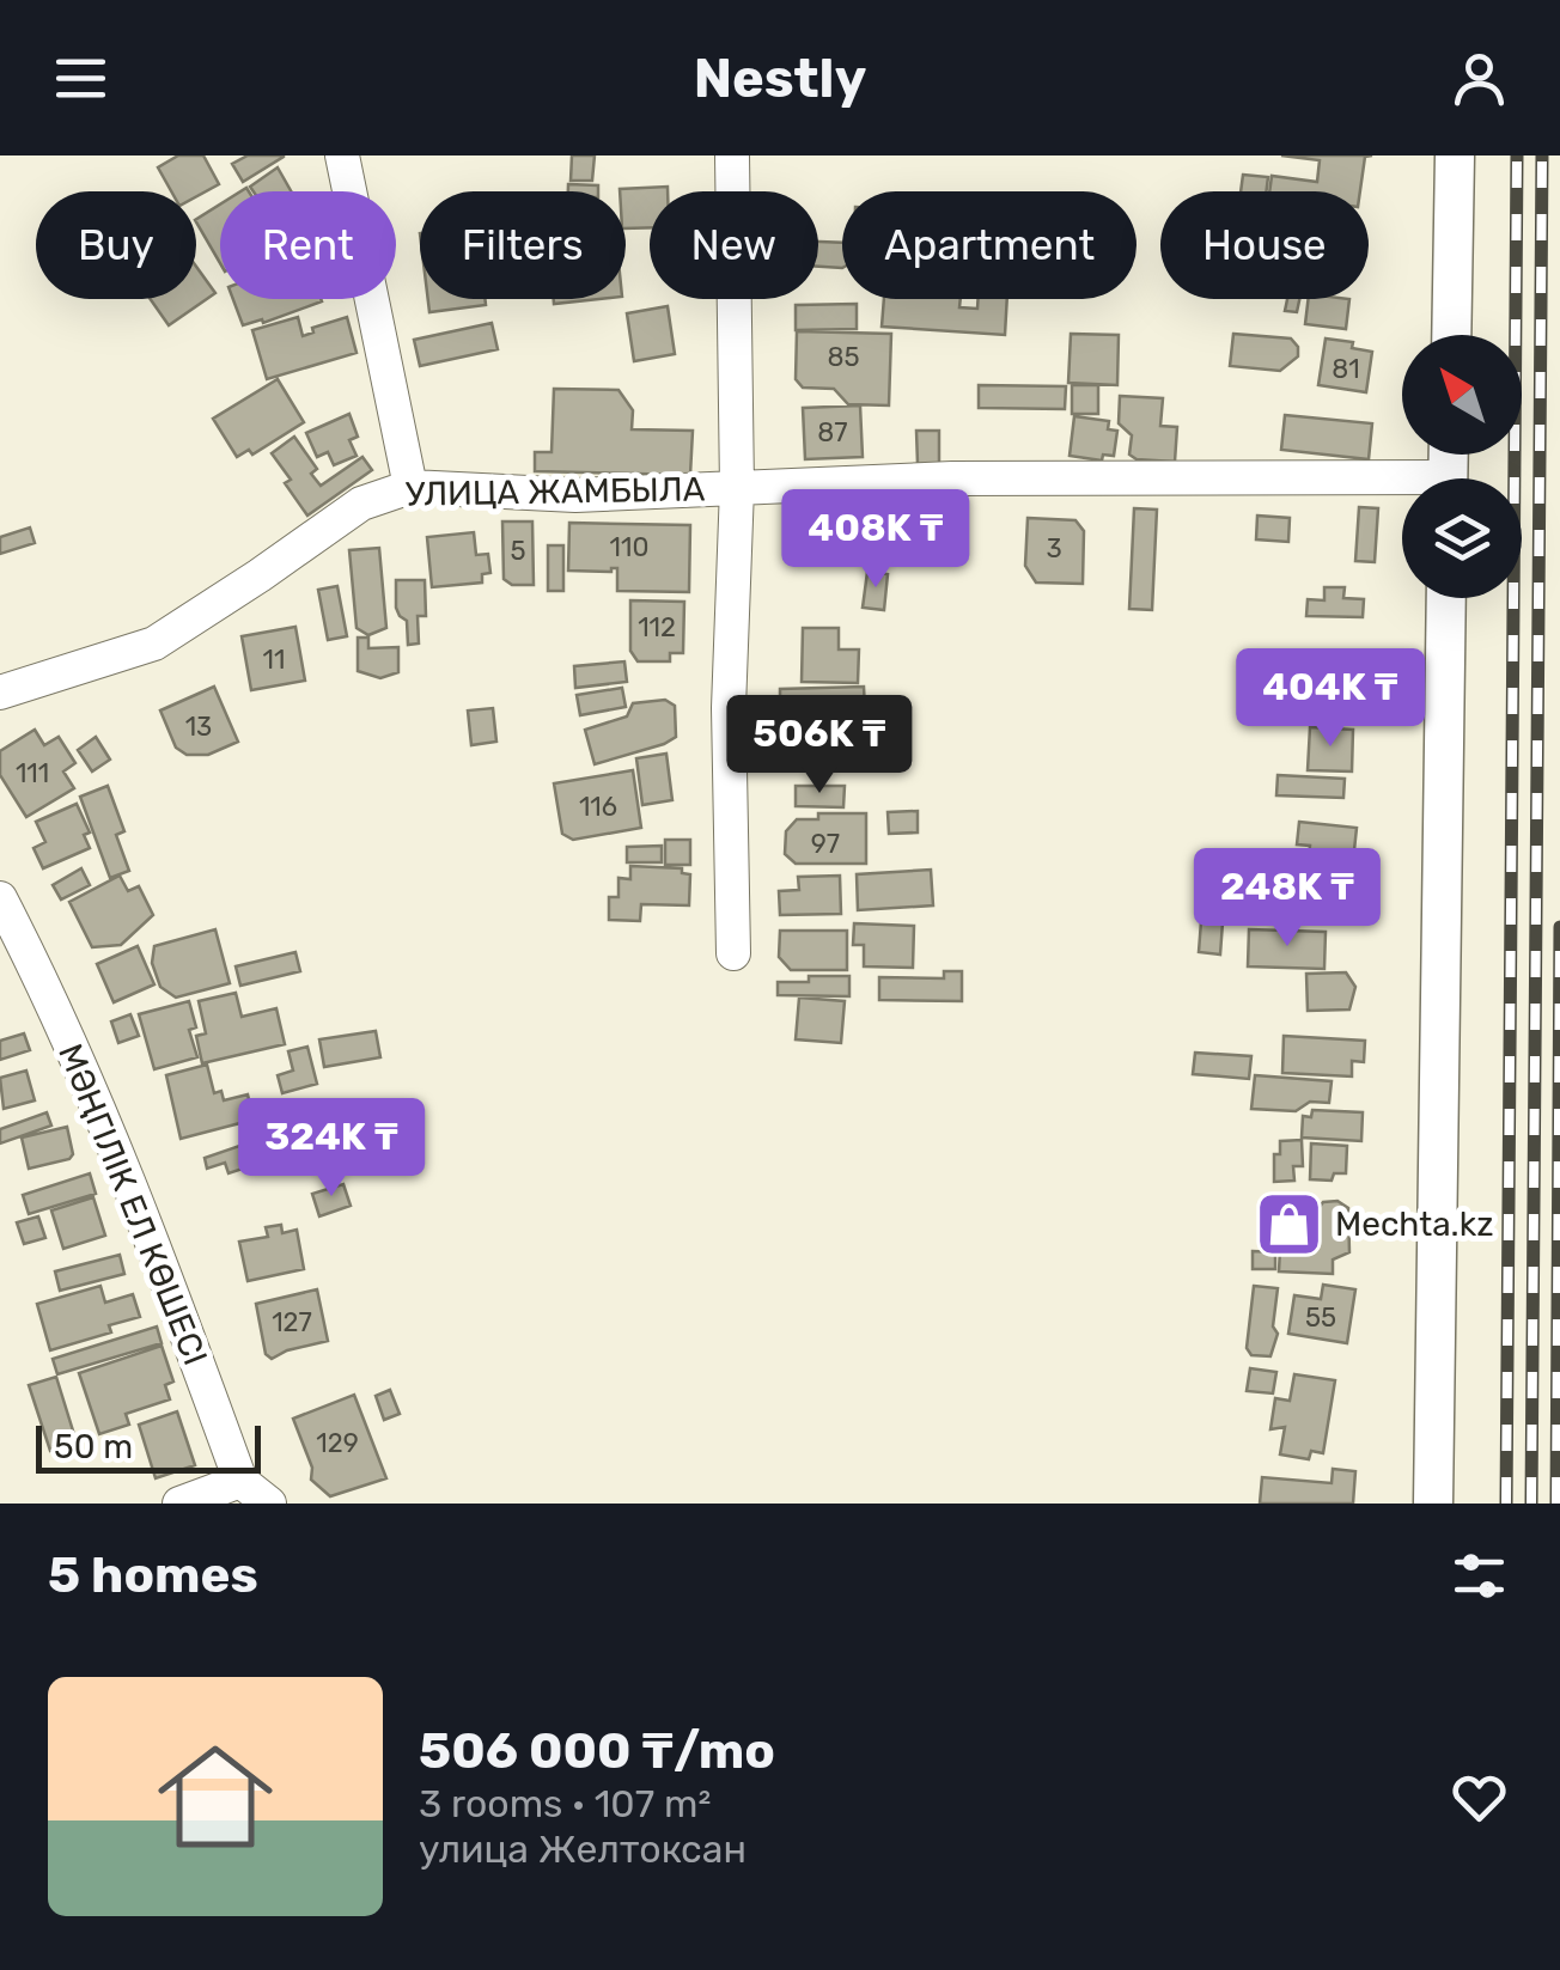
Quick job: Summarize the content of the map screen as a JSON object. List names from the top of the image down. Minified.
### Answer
{"streets":{"street":["УЛИЦА ЖАМБЫЛА","МӘҢГІЛІК ЕЛ КӨШЕСІ"]},"places":{"shop":["Mechta.kz"]},"house_numbers":["85","81","87","110","3","5","112","11","13","111","116","97","55","127","129"],"scale_bar":"50 m","north":"top left","page":{"header":"Nestly","chip":["Buy","Rent","Filters","New","Apartment","House"],"price":["408K ₸","404K ₸","506K ₸","248K ₸","324K ₸"],"scale":"50 m","heading":"5 homes","list":[{"name":"506 000 ₸/mo","note":"3 rooms · 107 m² · улица Желтоксан"}]}}
